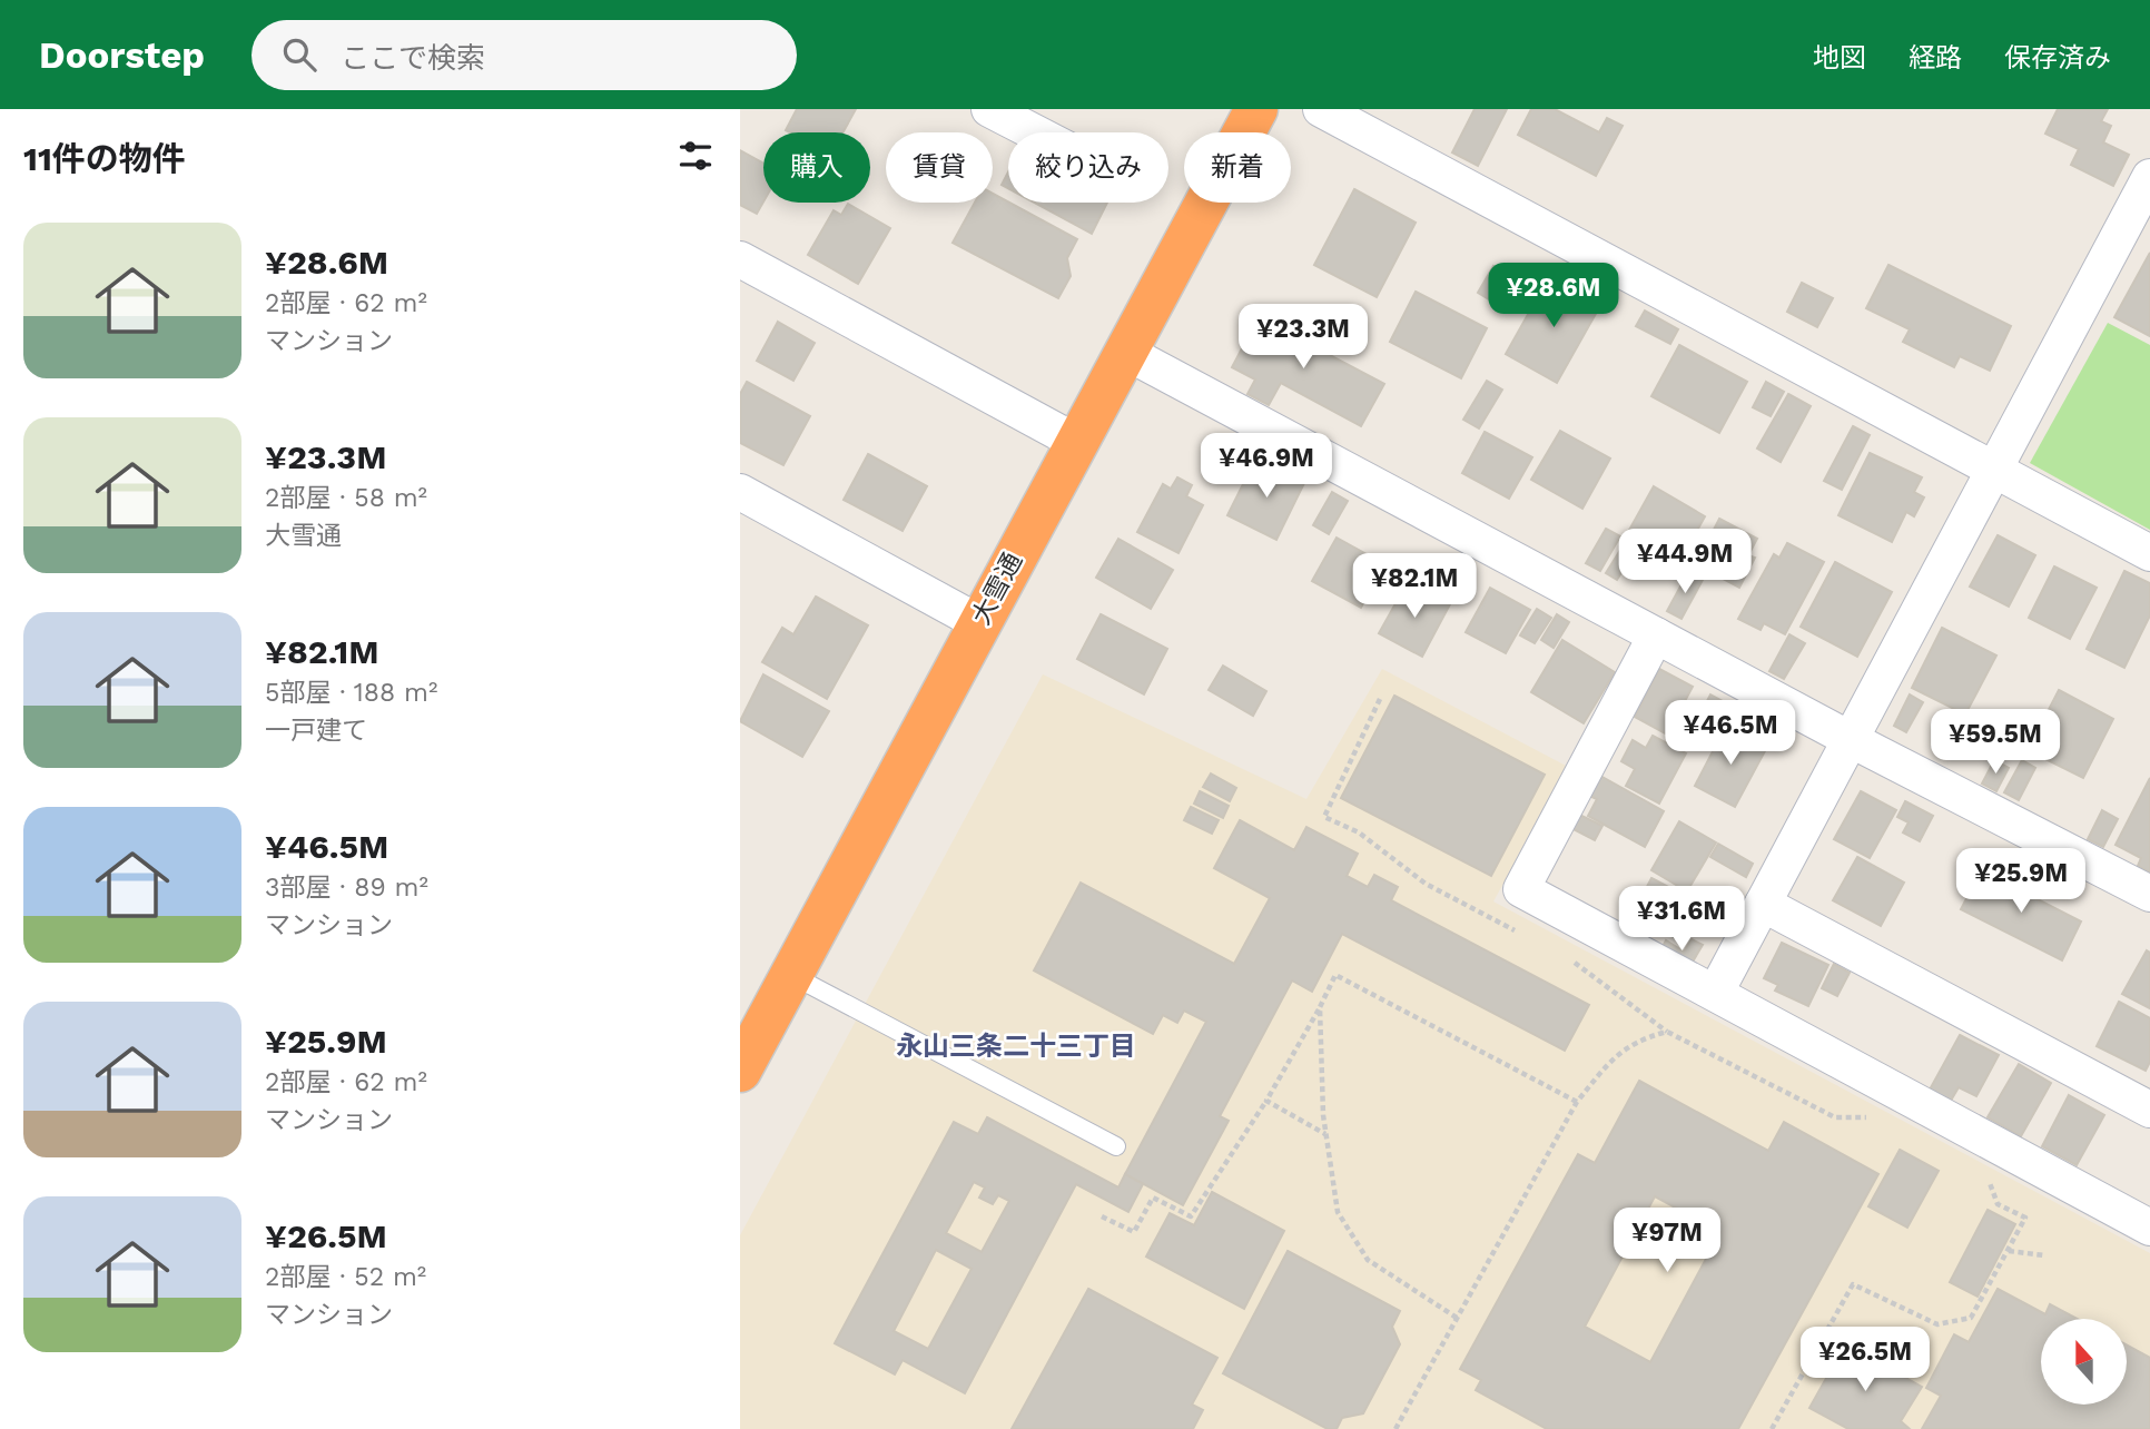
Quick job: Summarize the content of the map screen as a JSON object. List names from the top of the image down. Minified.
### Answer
{"streets":{"highway":["大雪通"]},"districts":["永山三条二十三丁目"],"north":"top","page":{"header":"Doorstep","search":"ここで検索","nav":["地図","経路","保存済み"],"heading":"11件の物件","chip":["購入","賃貸","絞り込み","新着"],"list":[{"name":"¥28.6M","note":"2部屋 · 62 m² · マンション"},{"name":"¥23.3M","note":"2部屋 · 58 m² · 大雪通"},{"name":"¥82.1M","note":"5部屋 · 188 m² · 一戸建て"},{"name":"¥46.5M","note":"3部屋 · 89 m² · マンション"},{"name":"¥25.9M","note":"2部屋 · 62 m² · マンション"},{"name":"¥26.5M","note":"2部屋 · 52 m² · マンション"}],"price":["¥28.6M","¥23.3M","¥46.9M","¥44.9M","¥82.1M","¥46.5M","¥59.5M","¥25.9M","¥31.6M","¥97M","¥26.5M"]}}
